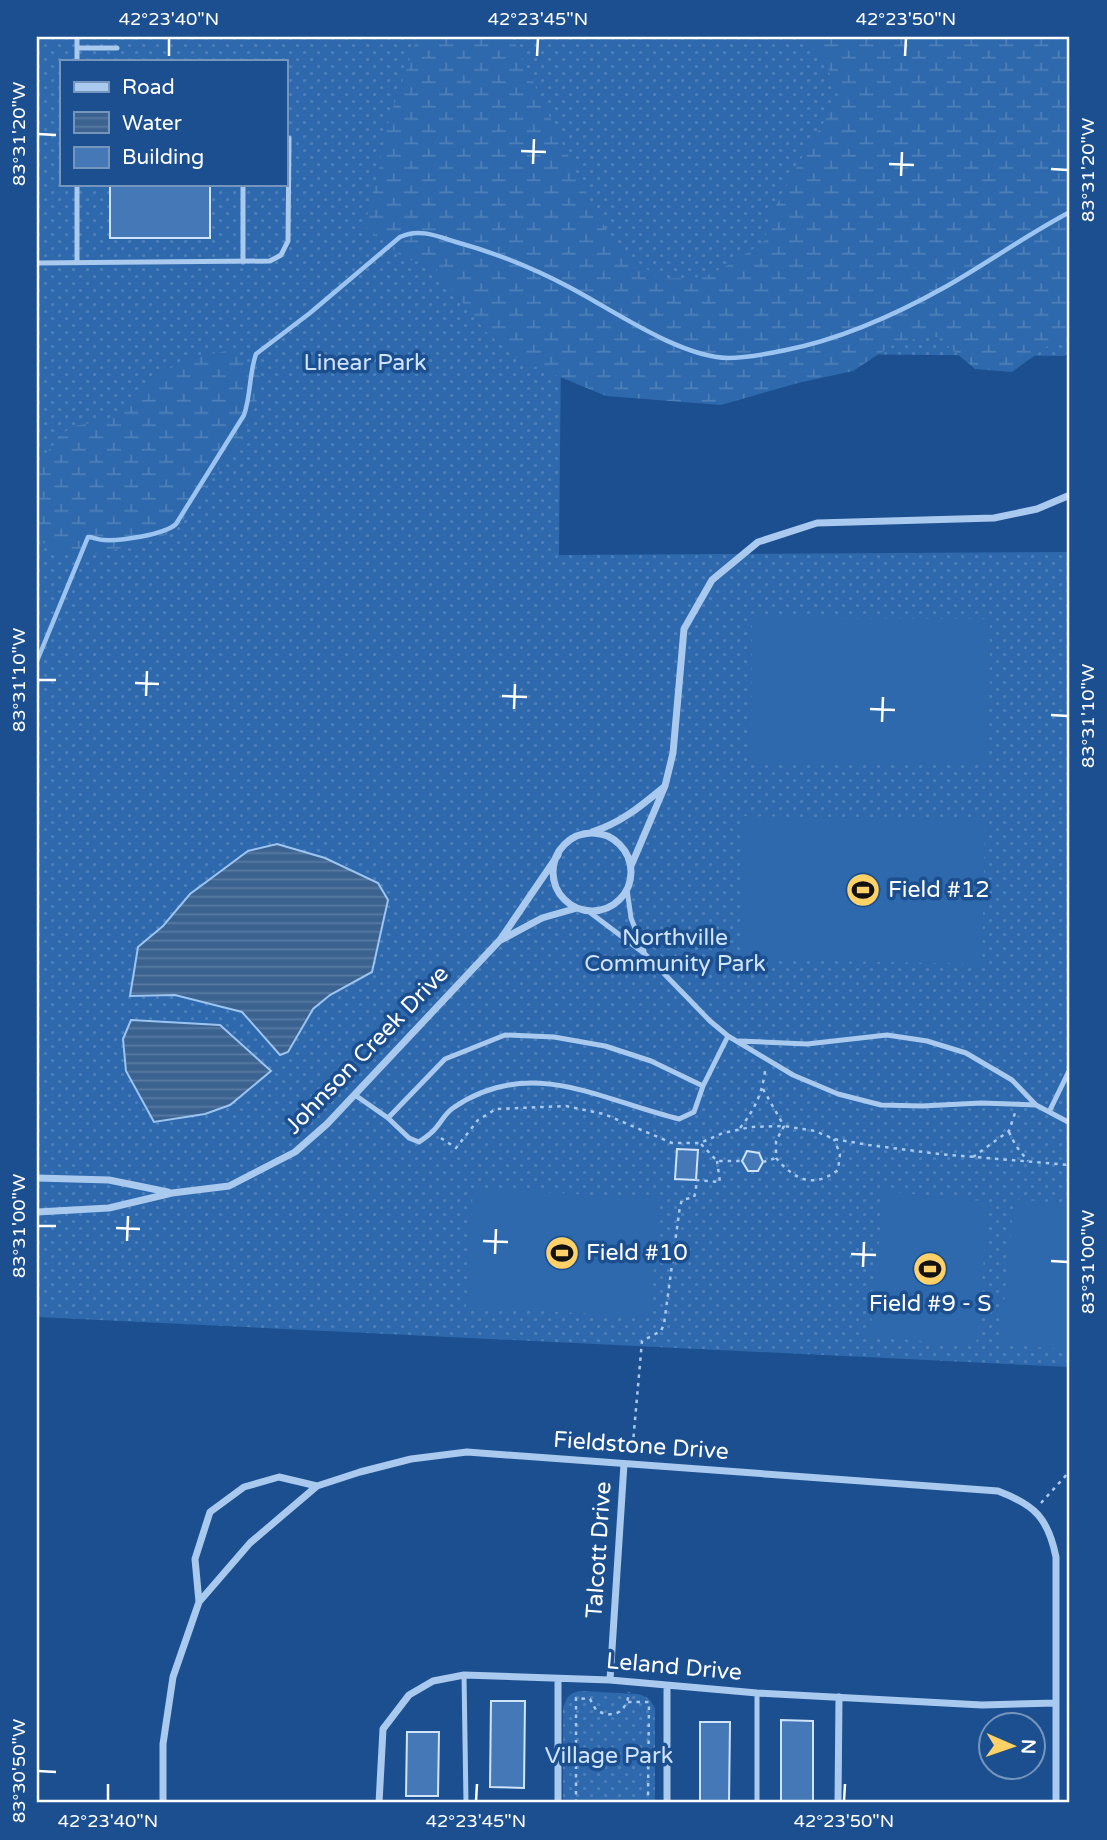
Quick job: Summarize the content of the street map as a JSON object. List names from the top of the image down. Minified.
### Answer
{"streets":{"street":["Johnson Creek Drive","Fieldstone Drive","Talcott Drive","Leland Drive"]},"crossings":[["Fieldstone Drive","Talcott Drive"],["Fieldstone Drive","Leland Drive"],["Talcott Drive","Leland Drive"]],"parks":["Linear Park","Northville Community Park","Village Park"],"places":{"sports":["Field #12","Field #10","Field #9 - S"]},"legend":["Road","Water","Building"],"north":"right","coordinates":["42°23'40\"N","42°23'45\"N","42°23'50\"N","83°31'20\"W","83°31'10\"W","83°31'00\"W","83°30'50\"W"]}
